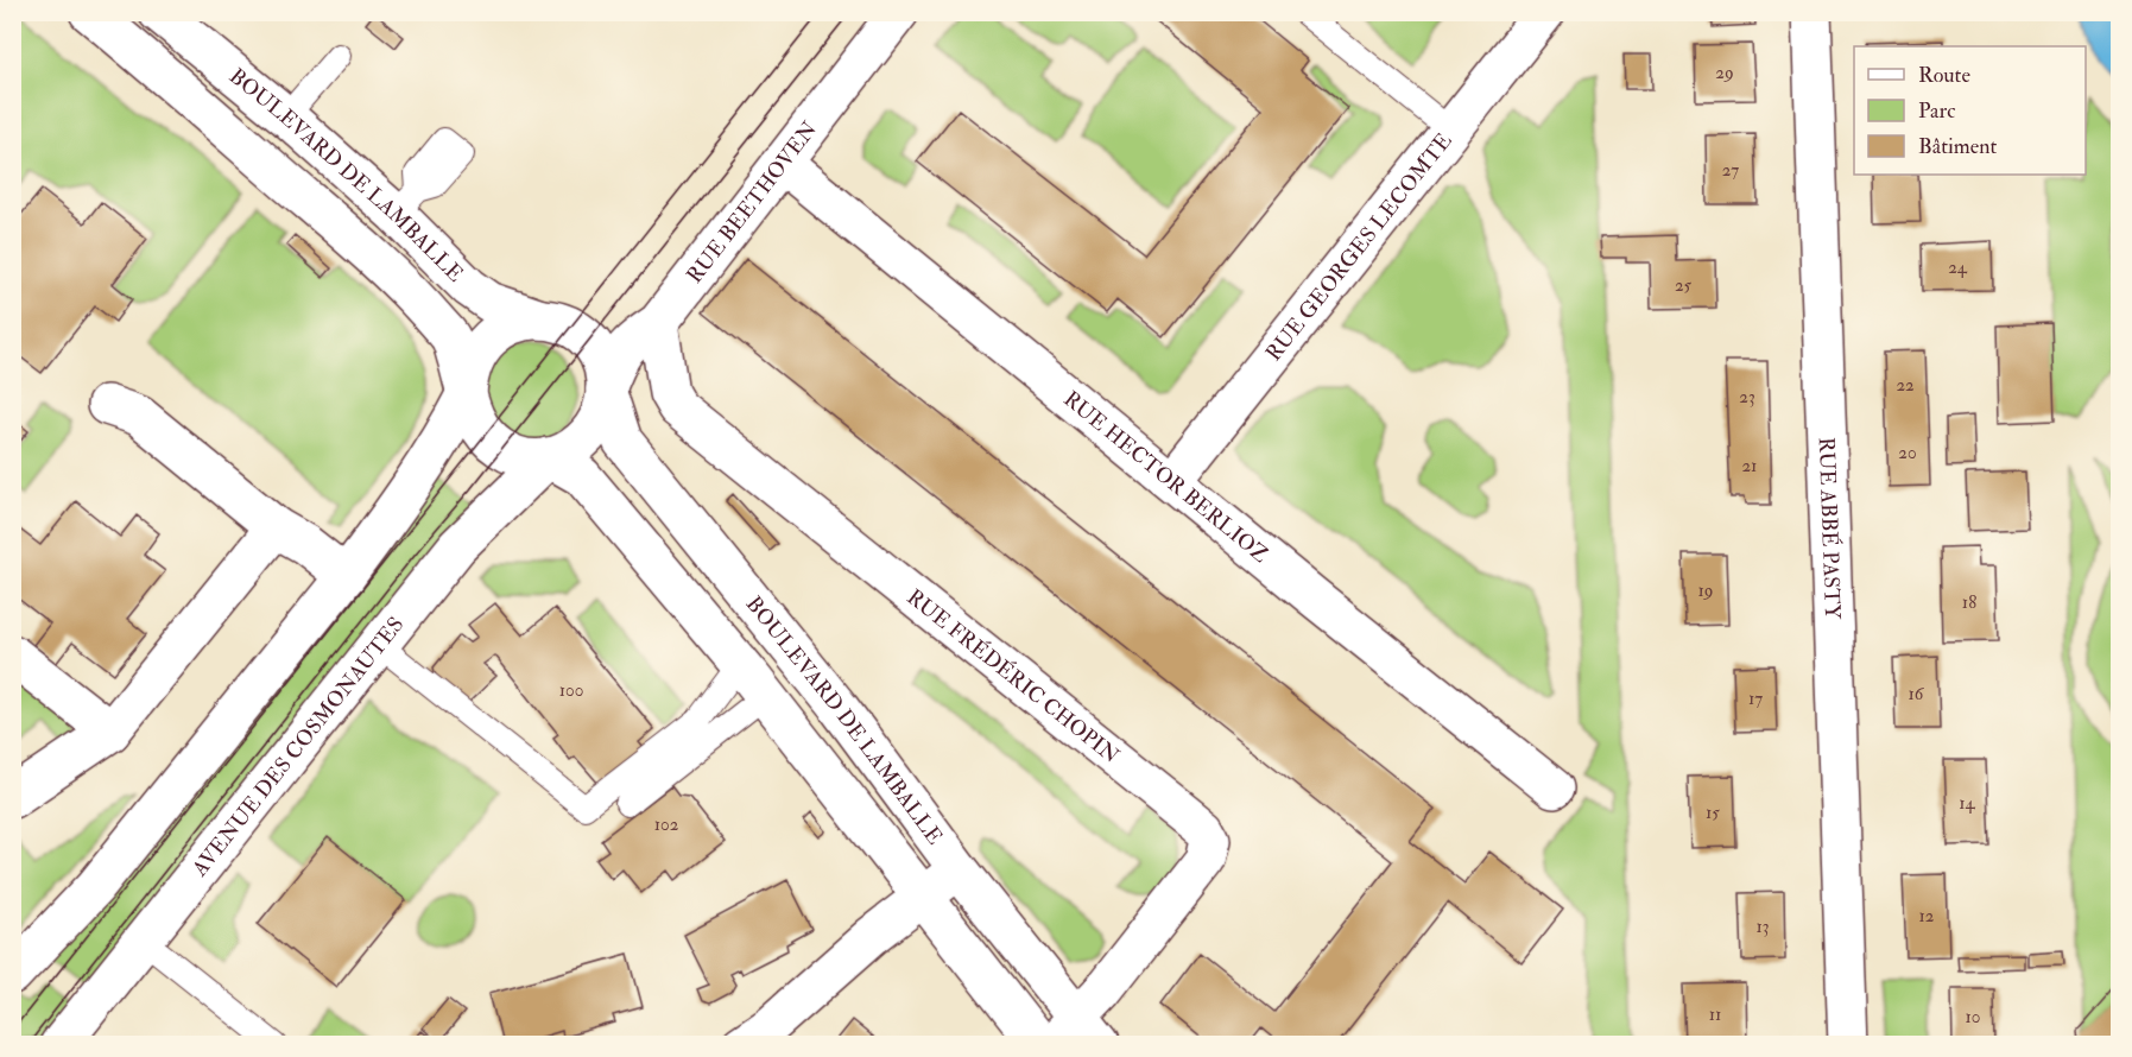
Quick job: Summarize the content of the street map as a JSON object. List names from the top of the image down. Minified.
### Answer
{"streets":{"street":["BOULEVARD DE LAMBALLE","RUE BEETHOVEN","RUE GEORGES LECOMTE","RUE HECTOR BERLIOZ","RUE ABBÉ PASTY","RUE FRÉDÉRIC CHOPIN","AVENUE DES COSMONAUTES"]},"crossings":[["BOULEVARD DE LAMBALLE","RUE BEETHOVEN"],["BOULEVARD DE LAMBALLE","RUE FRÉDÉRIC CHOPIN"],["BOULEVARD DE LAMBALLE","AVENUE DES COSMONAUTES"],["RUE BEETHOVEN","RUE HECTOR BERLIOZ"],["RUE BEETHOVEN","RUE FRÉDÉRIC CHOPIN"],["RUE BEETHOVEN","AVENUE DES COSMONAUTES"],["RUE GEORGES LECOMTE","RUE HECTOR BERLIOZ"]],"house_numbers":["29","27","24","25","22","23","20","21","19","18","100","16","17","14","15","102","12","13","11","10"],"legend":["Route","Parc","Bâtiment"]}
